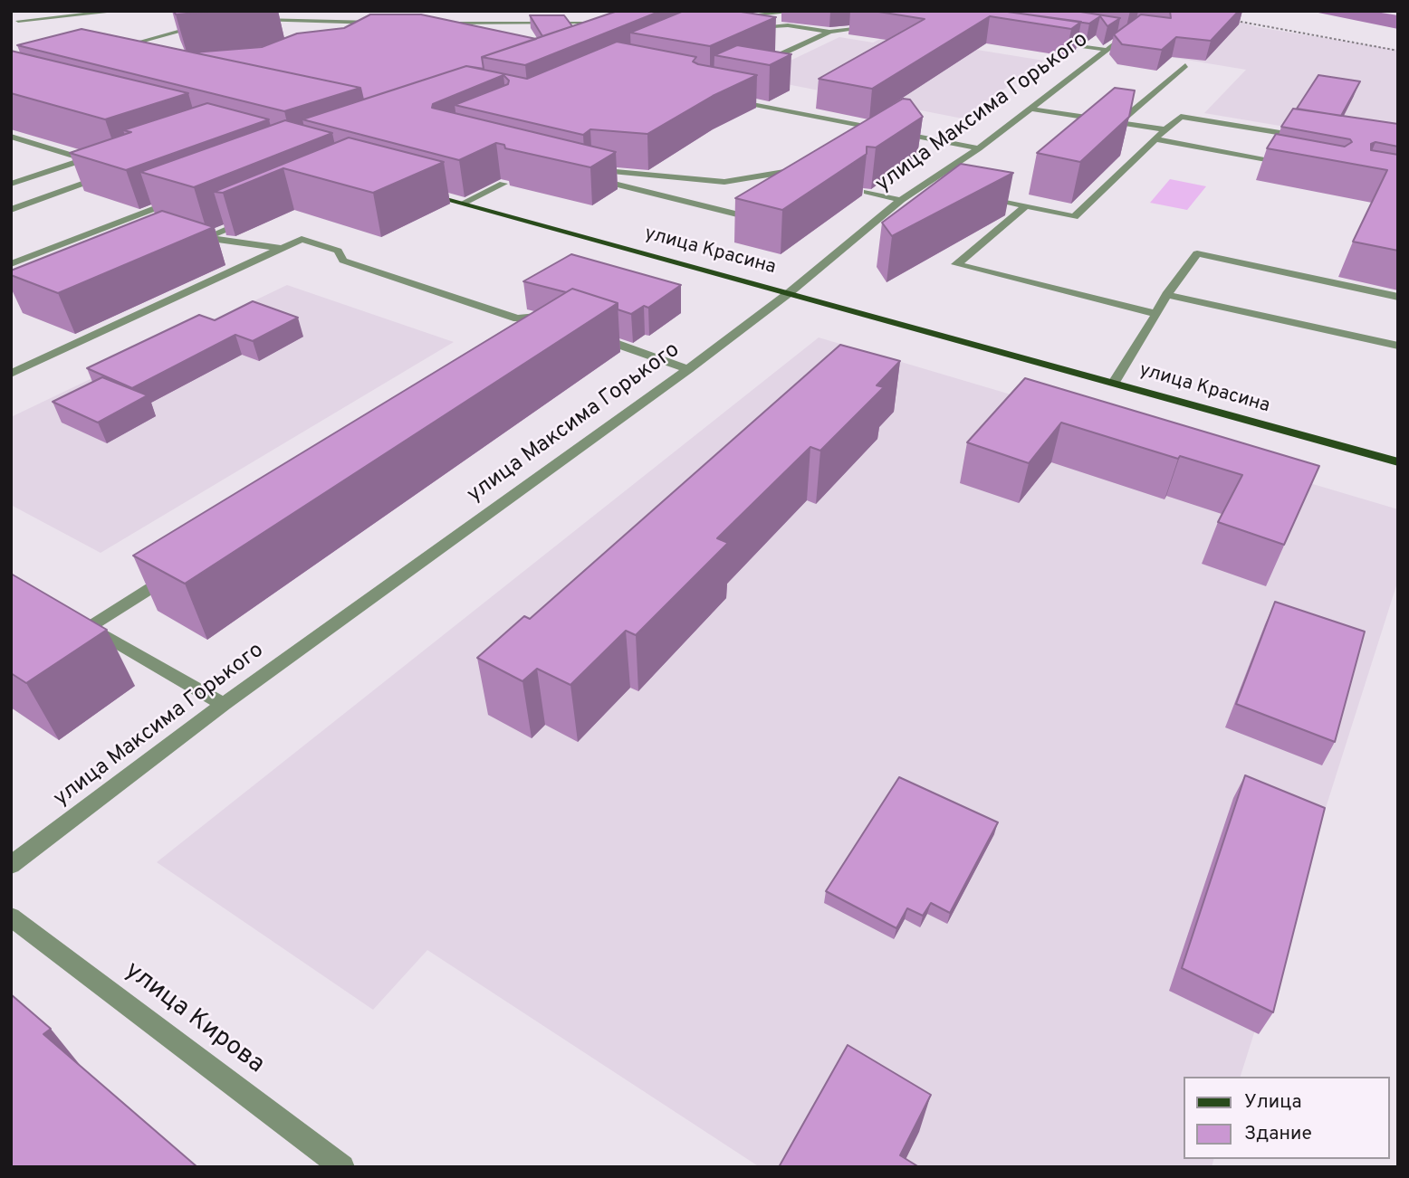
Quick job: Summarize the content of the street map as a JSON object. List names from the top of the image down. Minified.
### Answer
{"streets":{"main road":["улица Красина"],"street":["улица Максима Горького","улица Кирова"]},"crossings":[["улица Максима Горького","улица Красина"]],"legend":["Улица","Здание"]}
